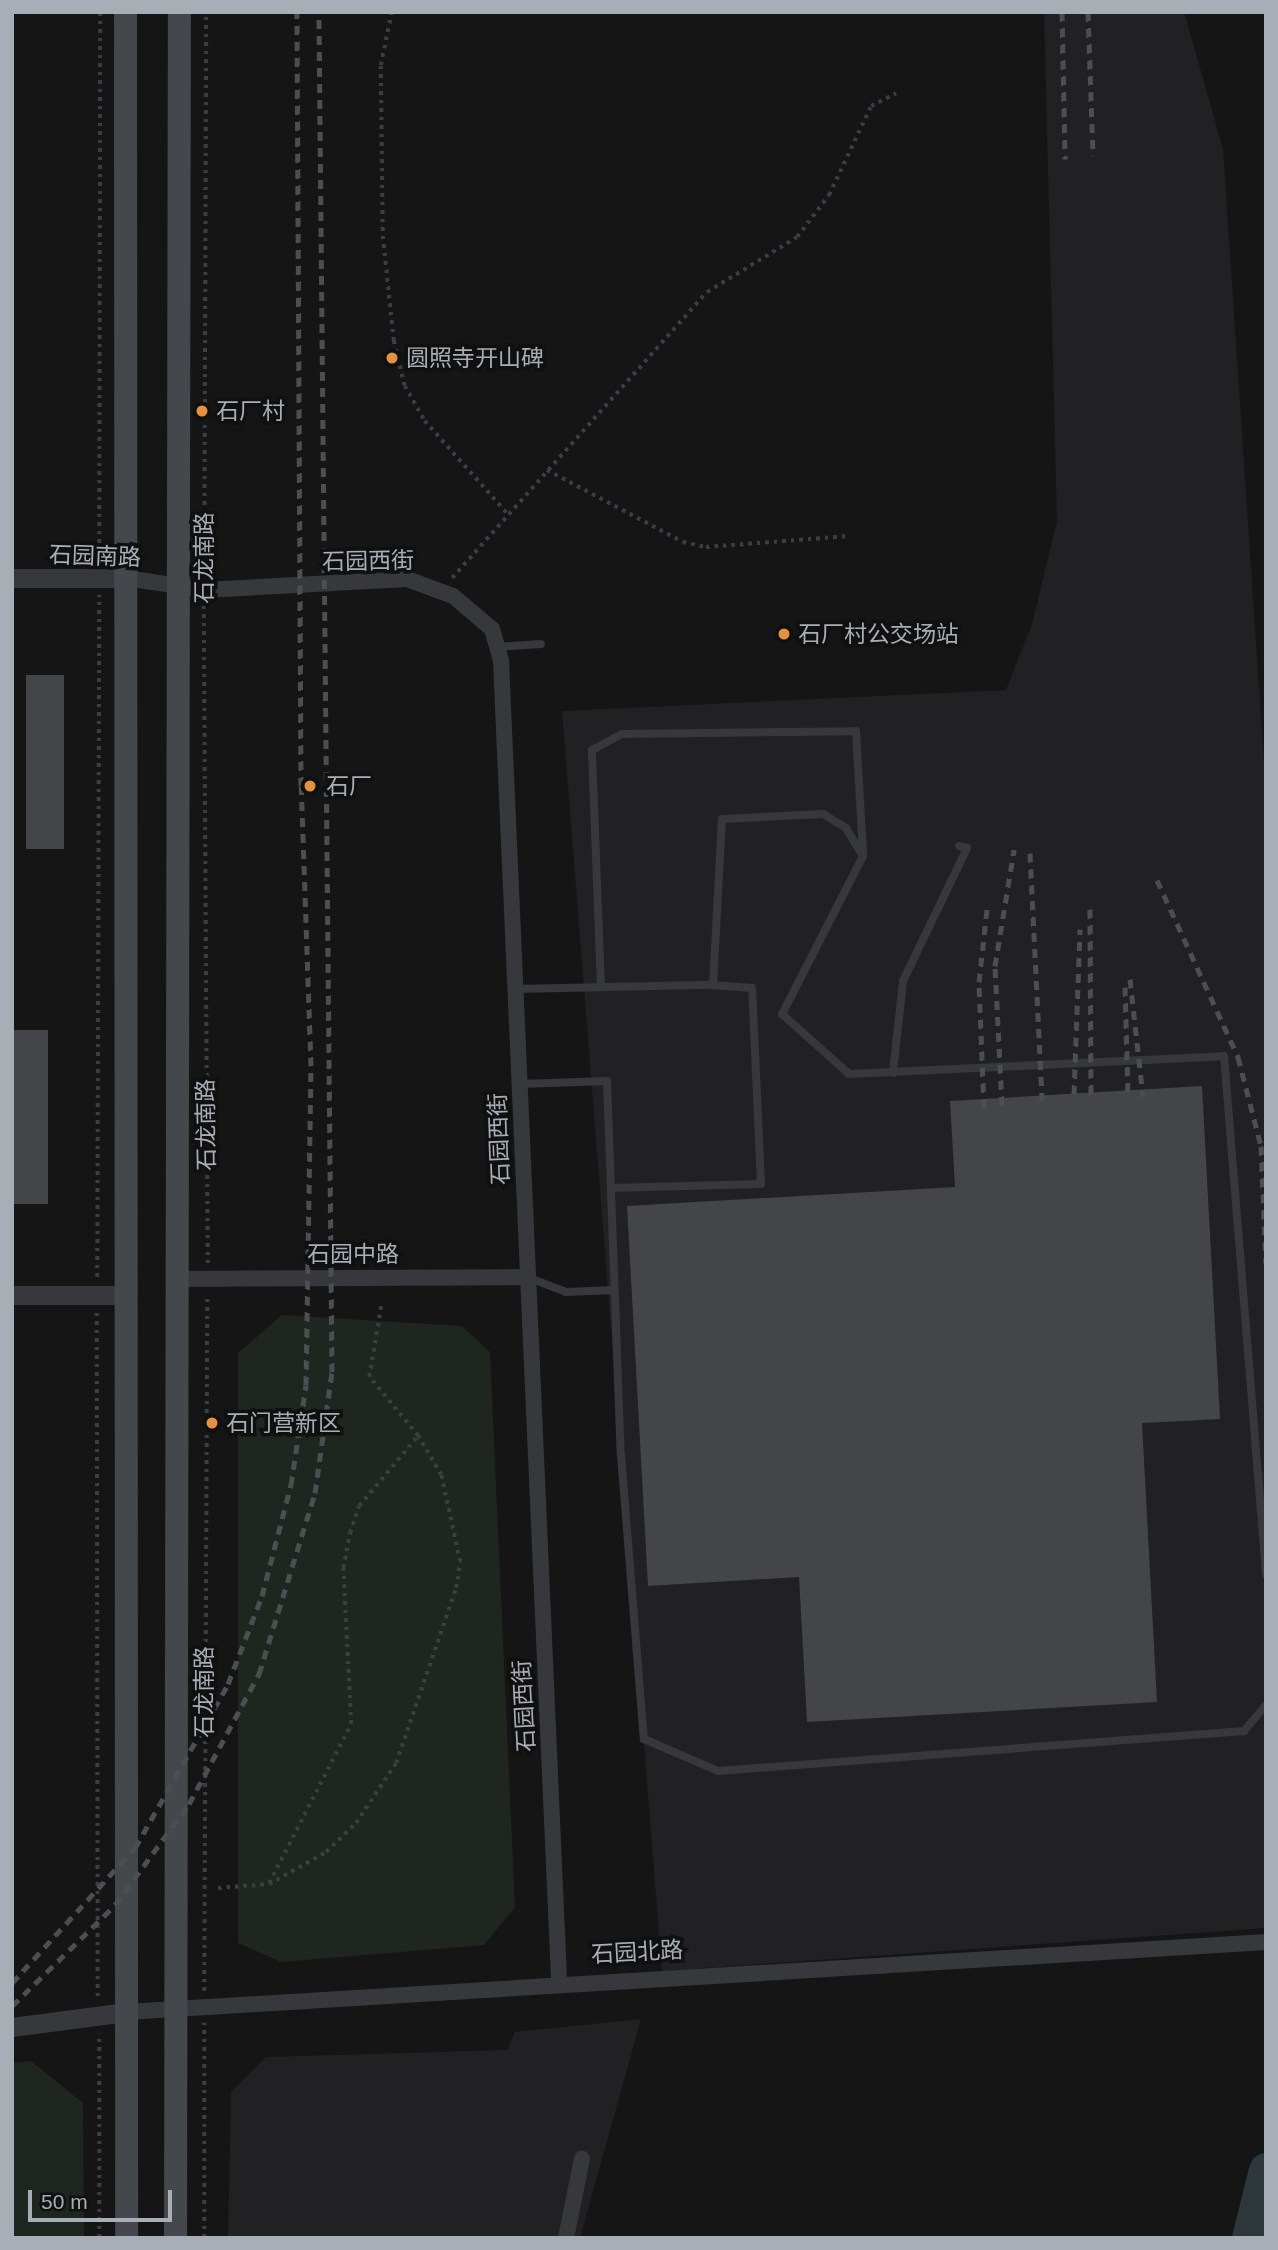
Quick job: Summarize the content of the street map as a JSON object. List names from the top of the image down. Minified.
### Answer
{"streets":{"main road":["石龙南路"],"street":["石园南路","石园西街","石园中路","石园北路"]},"crossings":[["石园南路","石龙南路"],["石园南路","石园西街"],["石龙南路","石园西街"],["石龙南路","石园中路"],["石龙南路","石园北路"],["石园西街","石园中路"],["石园西街","石园北路"]],"places":["圆照寺开山碑","石厂村","石厂村公交场站","石厂","石门营新区"],"scale_bar":"50 m"}
